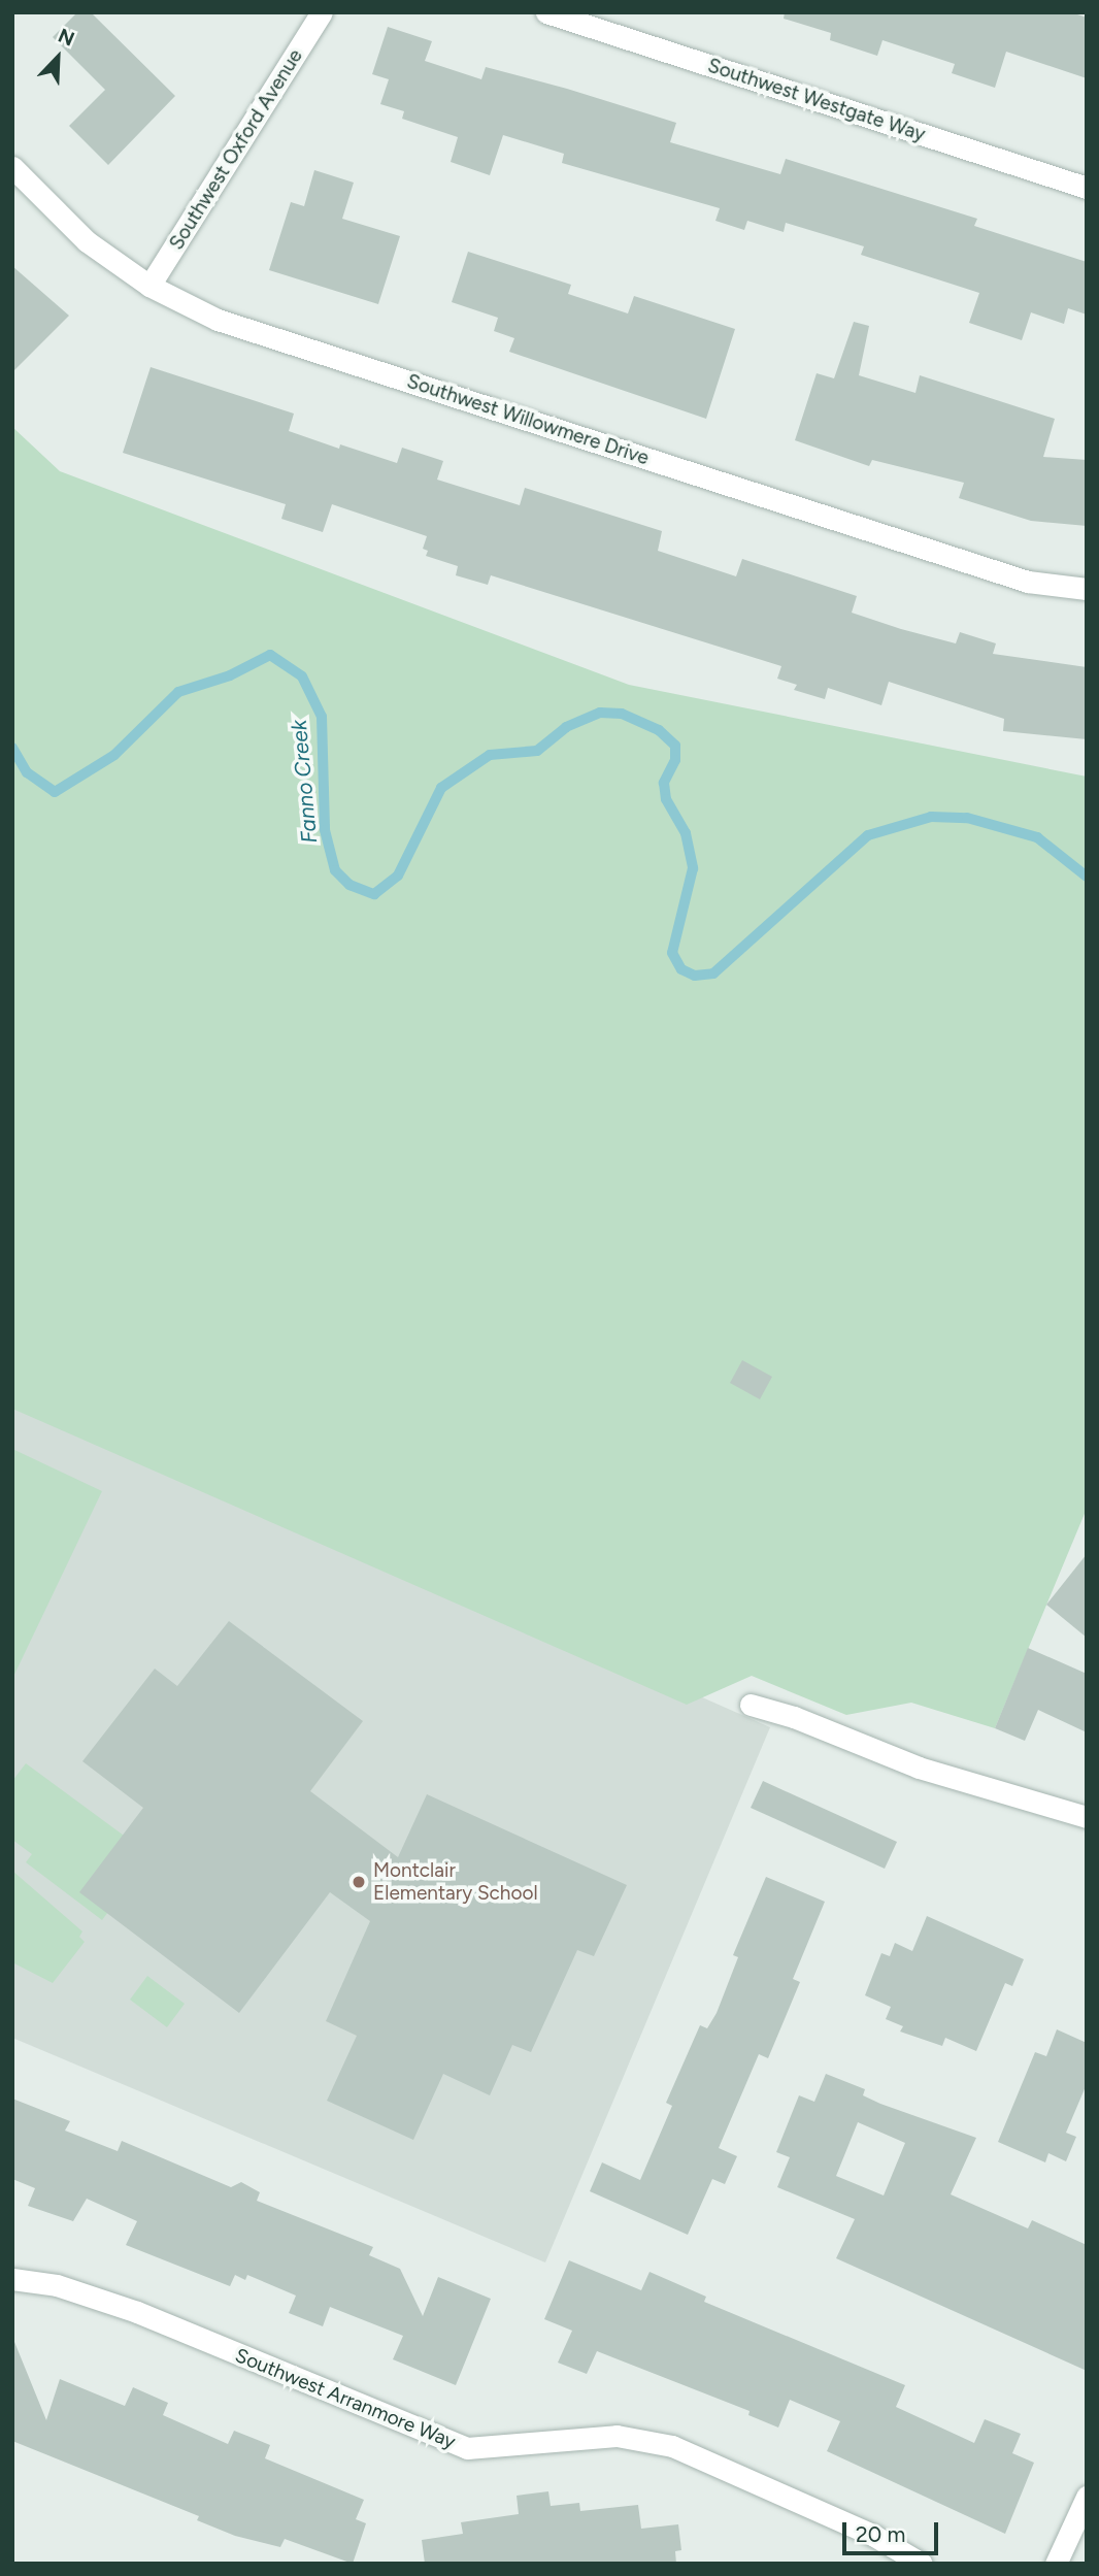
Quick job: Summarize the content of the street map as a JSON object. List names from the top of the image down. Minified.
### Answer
{"streets":{"street":["Southwest Westgate Way","Southwest Oxford Avenue","Southwest Willowmere Drive","Southwest Arranmore Way"]},"crossings":[["Southwest Oxford Avenue","Southwest Willowmere Drive"]],"water":["Fanno Creek"],"places":["Montclair Elementary School"],"scale_bar":"20 m","north":"top right"}
